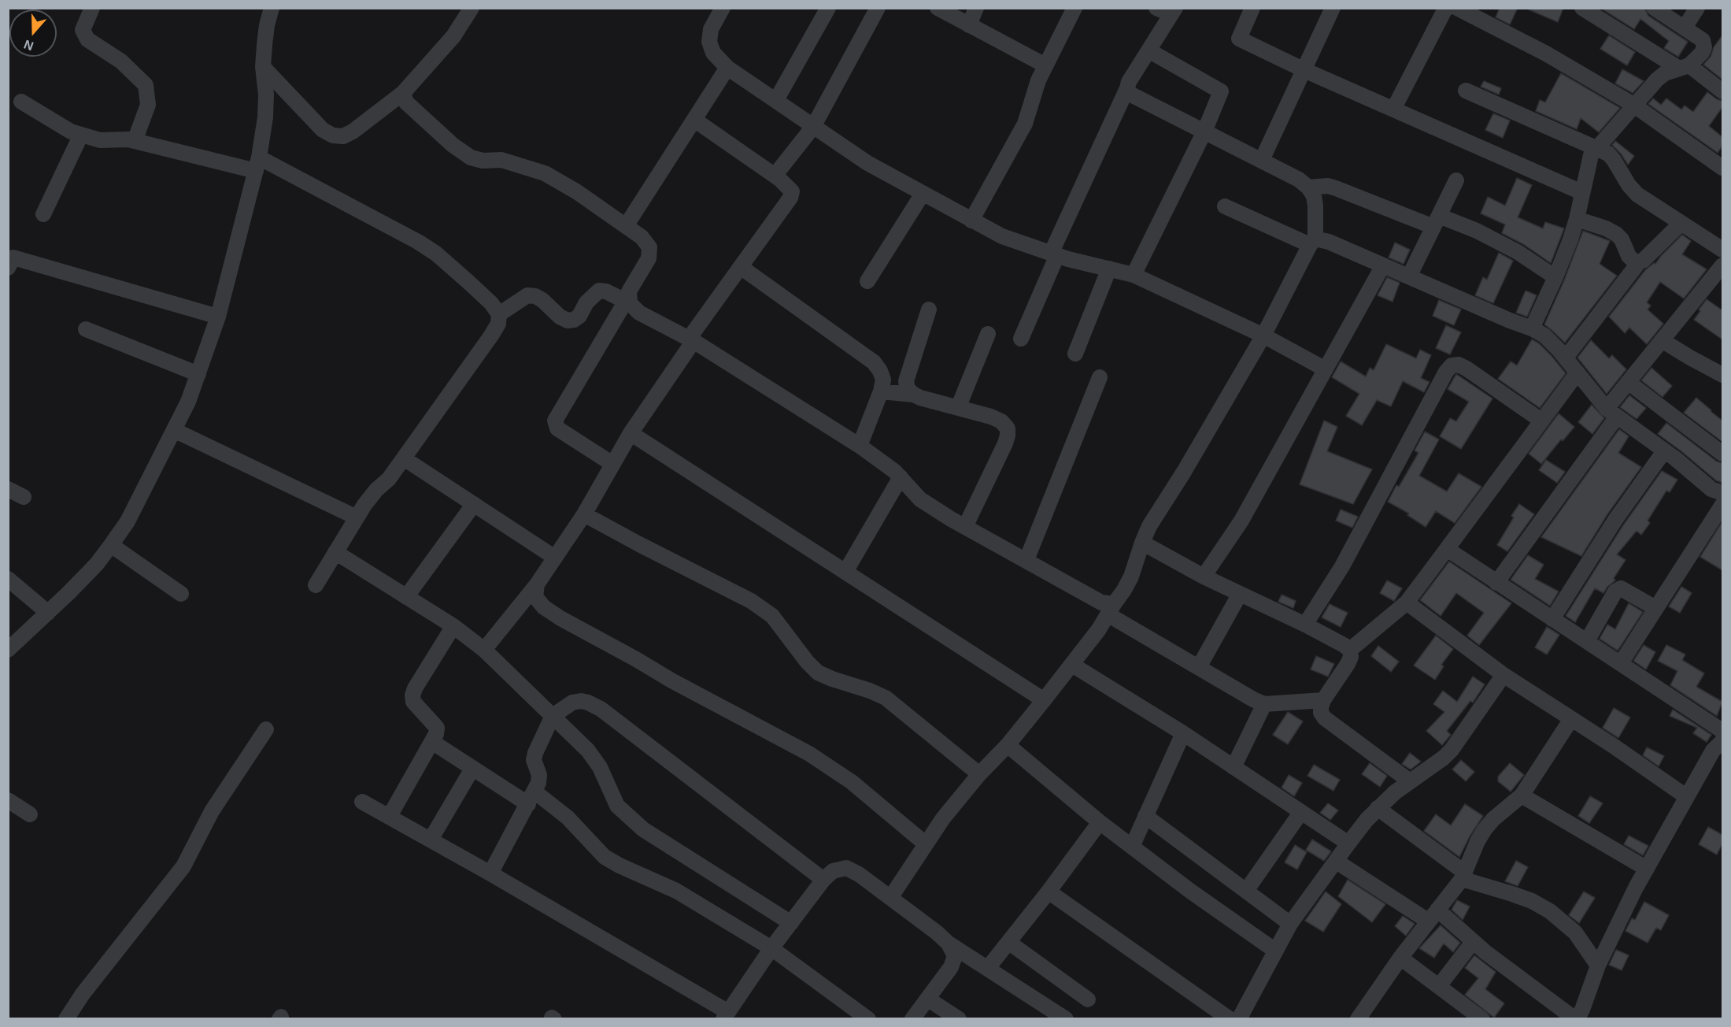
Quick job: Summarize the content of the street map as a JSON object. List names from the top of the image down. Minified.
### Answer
{"north":"bottom"}
